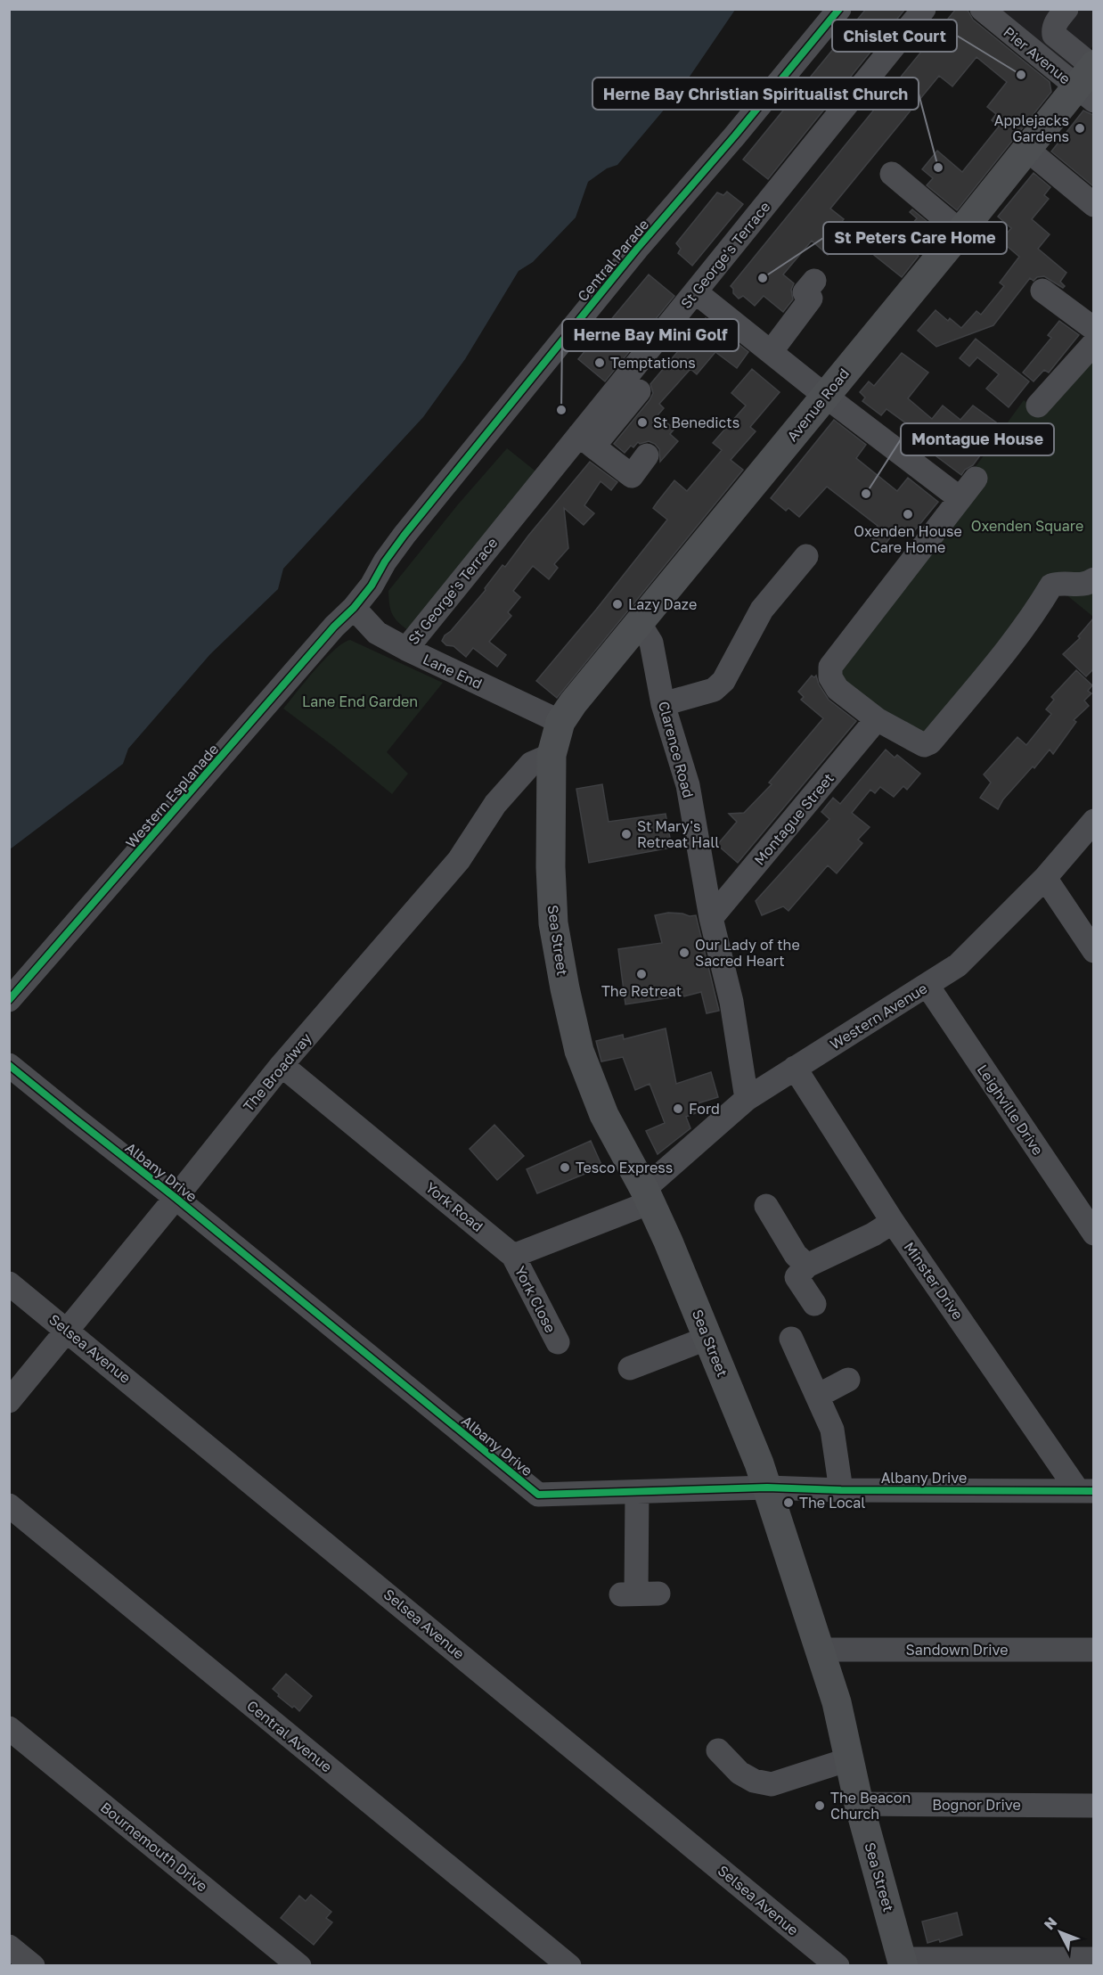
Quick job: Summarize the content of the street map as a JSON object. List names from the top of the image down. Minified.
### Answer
{"streets":{"main road":["Avenue Road","Sea Street"],"street":["Pier Avenue","St George's Terrace","Central Parade","Lane End","Clarence Road","Western Esplanade","Montague Street","Western Avenue","The Broadway","Leighville Drive","Albany Drive","York Road","Minster Drive","York Close","Selsea Avenue","Sandown Drive","Central Avenue","Bognor Drive","Bournemouth Drive"]},"crossings":[["Pier Avenue","Avenue Road"],["St George's Terrace","Lane End"],["Central Parade","Lane End"],["Central Parade","Western Esplanade"],["Avenue Road","Lane End"],["Avenue Road","Clarence Road"],["Avenue Road","Sea Street"],["Lane End","Western Esplanade"],["Lane End","Sea Street"],["Clarence Road","Montague Street"],["Clarence Road","Western Avenue"],["Sea Street","Western Avenue"],["Sea Street","The Broadway"],["Sea Street","Albany Drive"],["Sea Street","Sandown Drive"],["Sea Street","Bognor Drive"],["Western Avenue","Leighville Drive"],["Western Avenue","Minster Drive"],["The Broadway","Albany Drive"],["The Broadway","York Road"],["The Broadway","Selsea Avenue"],["Albany Drive","Minster Drive"],["York Road","York Close"]],"parks":["Oxenden Square","Lane End Garden"],"places":["Chislet Court","Applejacks Gardens","Herne Bay Christian Spiritualist Church","St Peters Care Home","Temptations","Herne Bay Mini Golf","St Benedicts","Montague House","Oxenden House Care Home","Lazy Daze","St Mary's Retreat Hall","Our Lady of the Sacred Heart","The Retreat","Ford","Tesco Express","The Local","The Beacon Church"],"north":"top left"}
